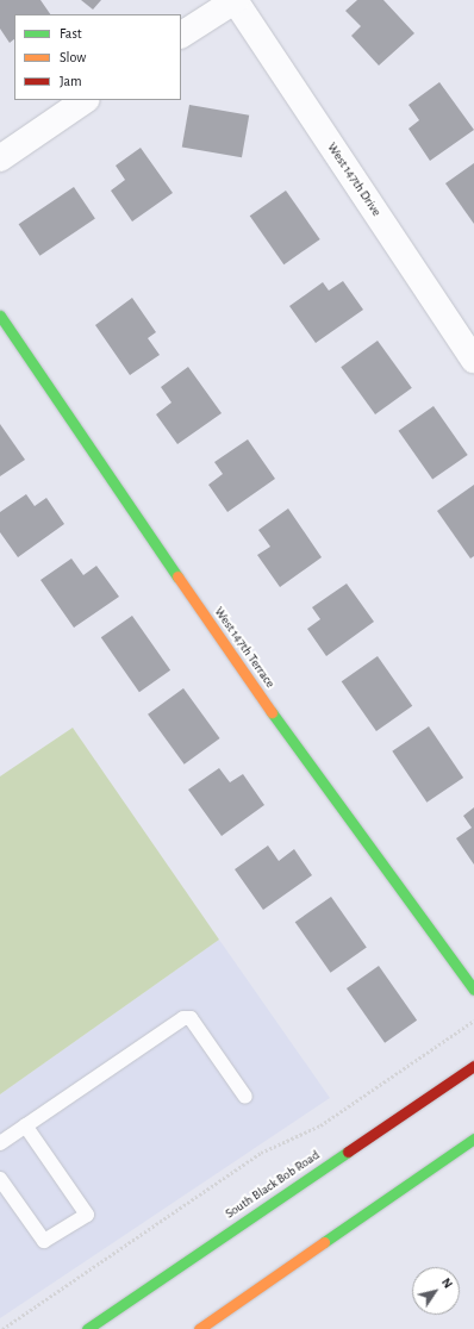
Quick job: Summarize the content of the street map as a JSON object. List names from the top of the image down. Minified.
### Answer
{"streets":{"street":["West 147th Drive","West 147th Terrace","South Black Bob Road"]},"legend":["Fast","Slow","Jam"],"north":"top right"}
